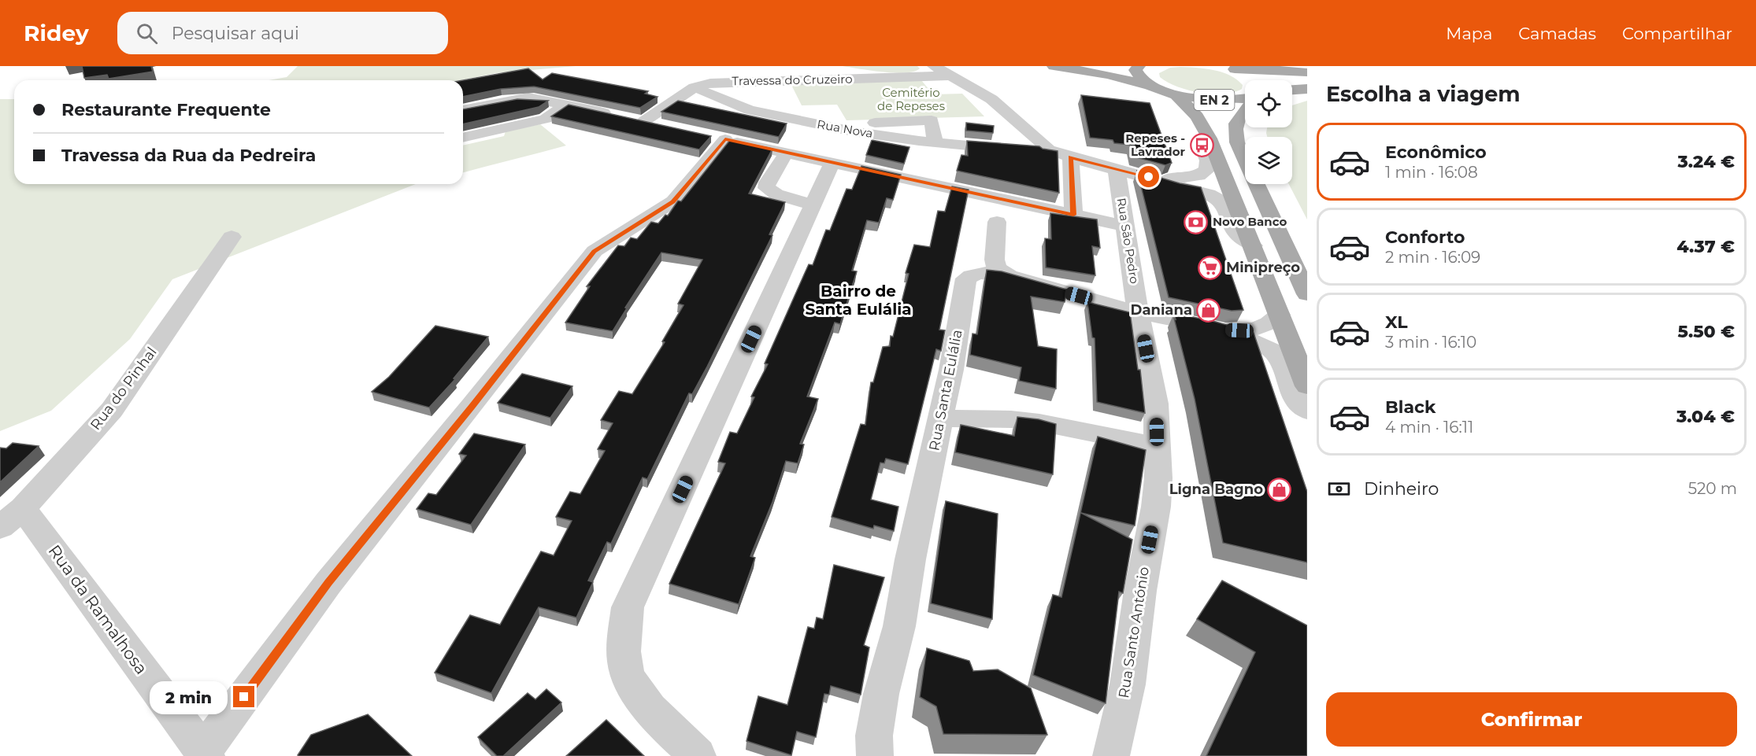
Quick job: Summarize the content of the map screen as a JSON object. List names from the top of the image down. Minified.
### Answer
{"streets":{"main road":["EN 2"],"street":["Travessa do Cruzeiro","Rua Nova","Rua São Pedro","Rua do Pinhal","Rua Santa Eulália","Rua da Ramalhosa","Rua Santo António"]},"crossings":[["Travessa do Cruzeiro","Rua Nova"],["Rua São Pedro","Rua Santa Eulália"],["Rua São Pedro","Rua Santo António"],["Rua do Pinhal","Rua da Ramalhosa"],["Rua Santa Eulália","Rua Santo António"]],"districts":["Bairro de Santa Eulália"],"parks":["Cemitério de Repeses"],"places":{"bus stop":["Repeses - Lavrador"],"bank":["Novo Banco"],"supermarket":["Minipreço"],"shop":["Daniana","Ligna Bagno"]},"page":{"header":"Ridey","search":"Pesquisar aqui","nav":["Mapa","Camadas","Compartilhar"],"heading":"Escolha a viagem","banner":["Restaurante Frequente","Travessa da Rua da Pedreira"],"list":[{"name":"Econômico","note":"1 min · 16:08","value":"3.24 €"},{"name":"Conforto","note":"2 min · 16:09","value":"4.37 €"},{"name":"XL","note":"3 min · 16:10","value":"5.50 €"},{"name":"Black","note":"4 min · 16:11","value":"3.04 €"}],"pay":["Dinheiro","520 m"],"bubble":"2 min","buttons":"Confirmar"}}
